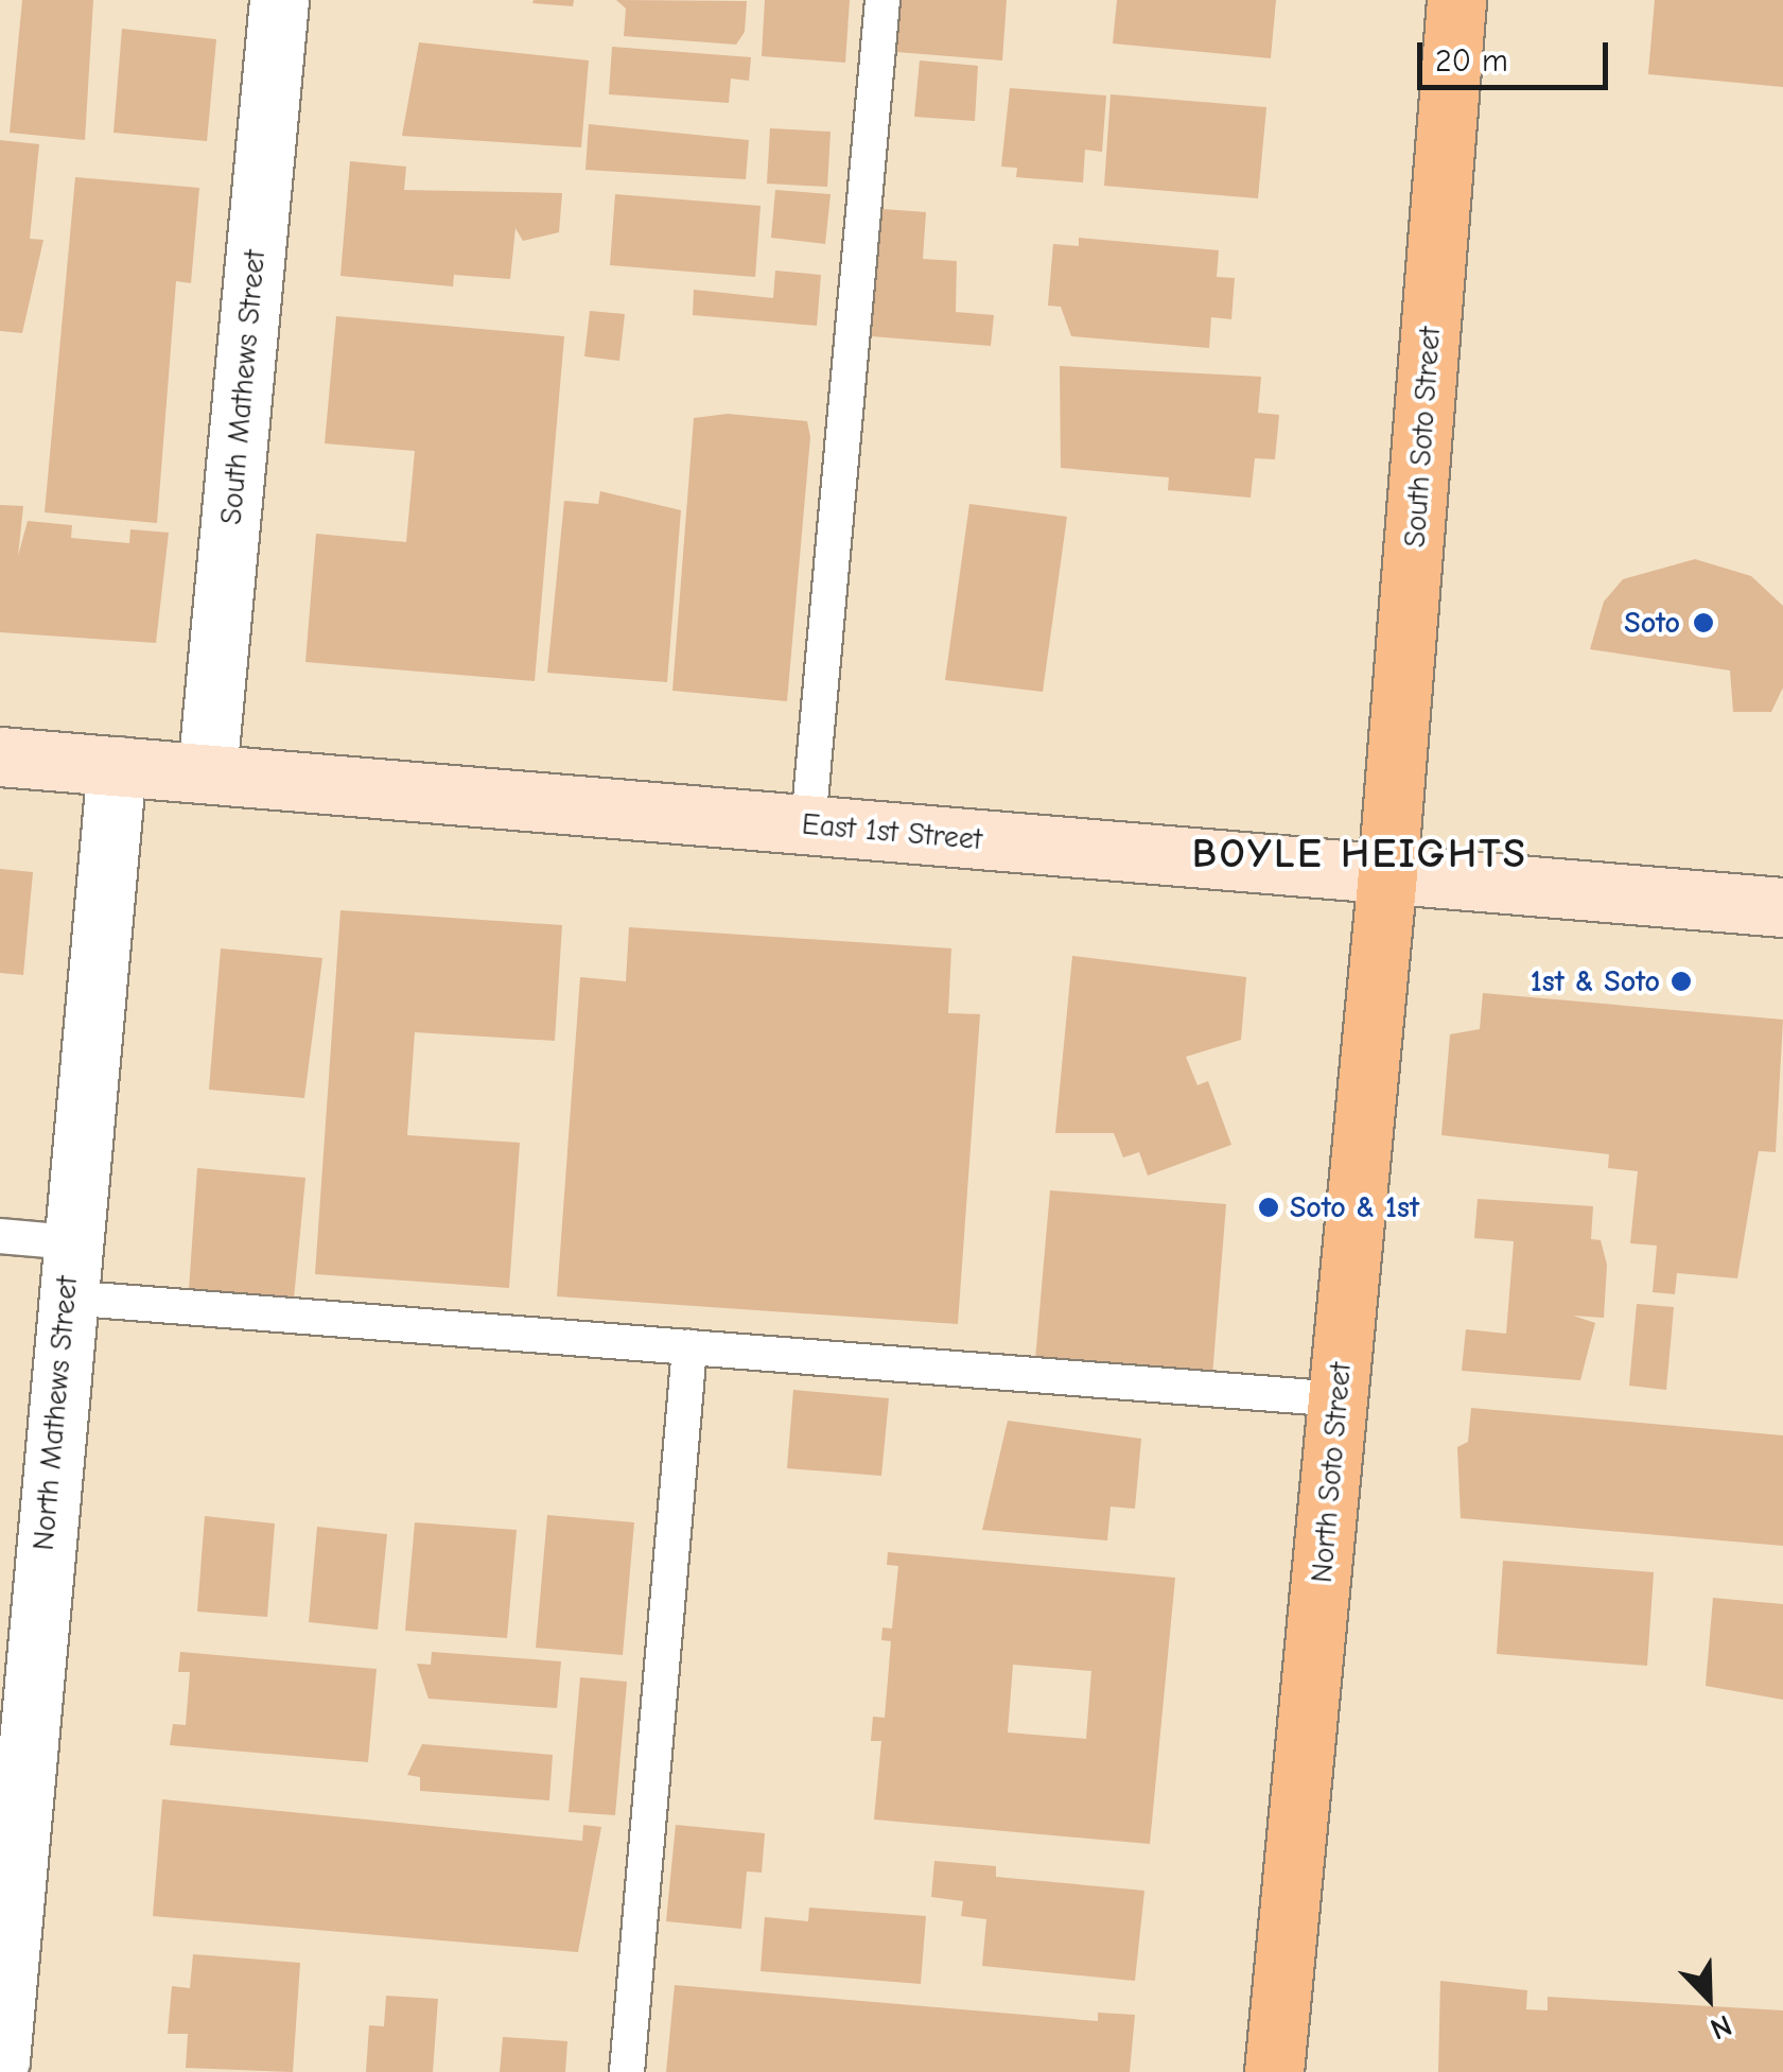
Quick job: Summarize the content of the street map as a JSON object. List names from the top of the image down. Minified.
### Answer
{"streets":{"main road":["South Soto Street","North Soto Street"],"street":["South Mathews Street","East 1st Street","North Mathews Street"]},"crossings":[["South Mathews Street","East 1st Street"],["South Soto Street","East 1st Street"],["South Soto Street","North Soto Street"],["East 1st Street","North Mathews Street"],["East 1st Street","North Soto Street"]],"districts":["BOYLE HEIGHTS"],"places":["Soto","1st & Soto","Soto & 1st"],"scale_bar":"20 m","north":"bottom right"}
